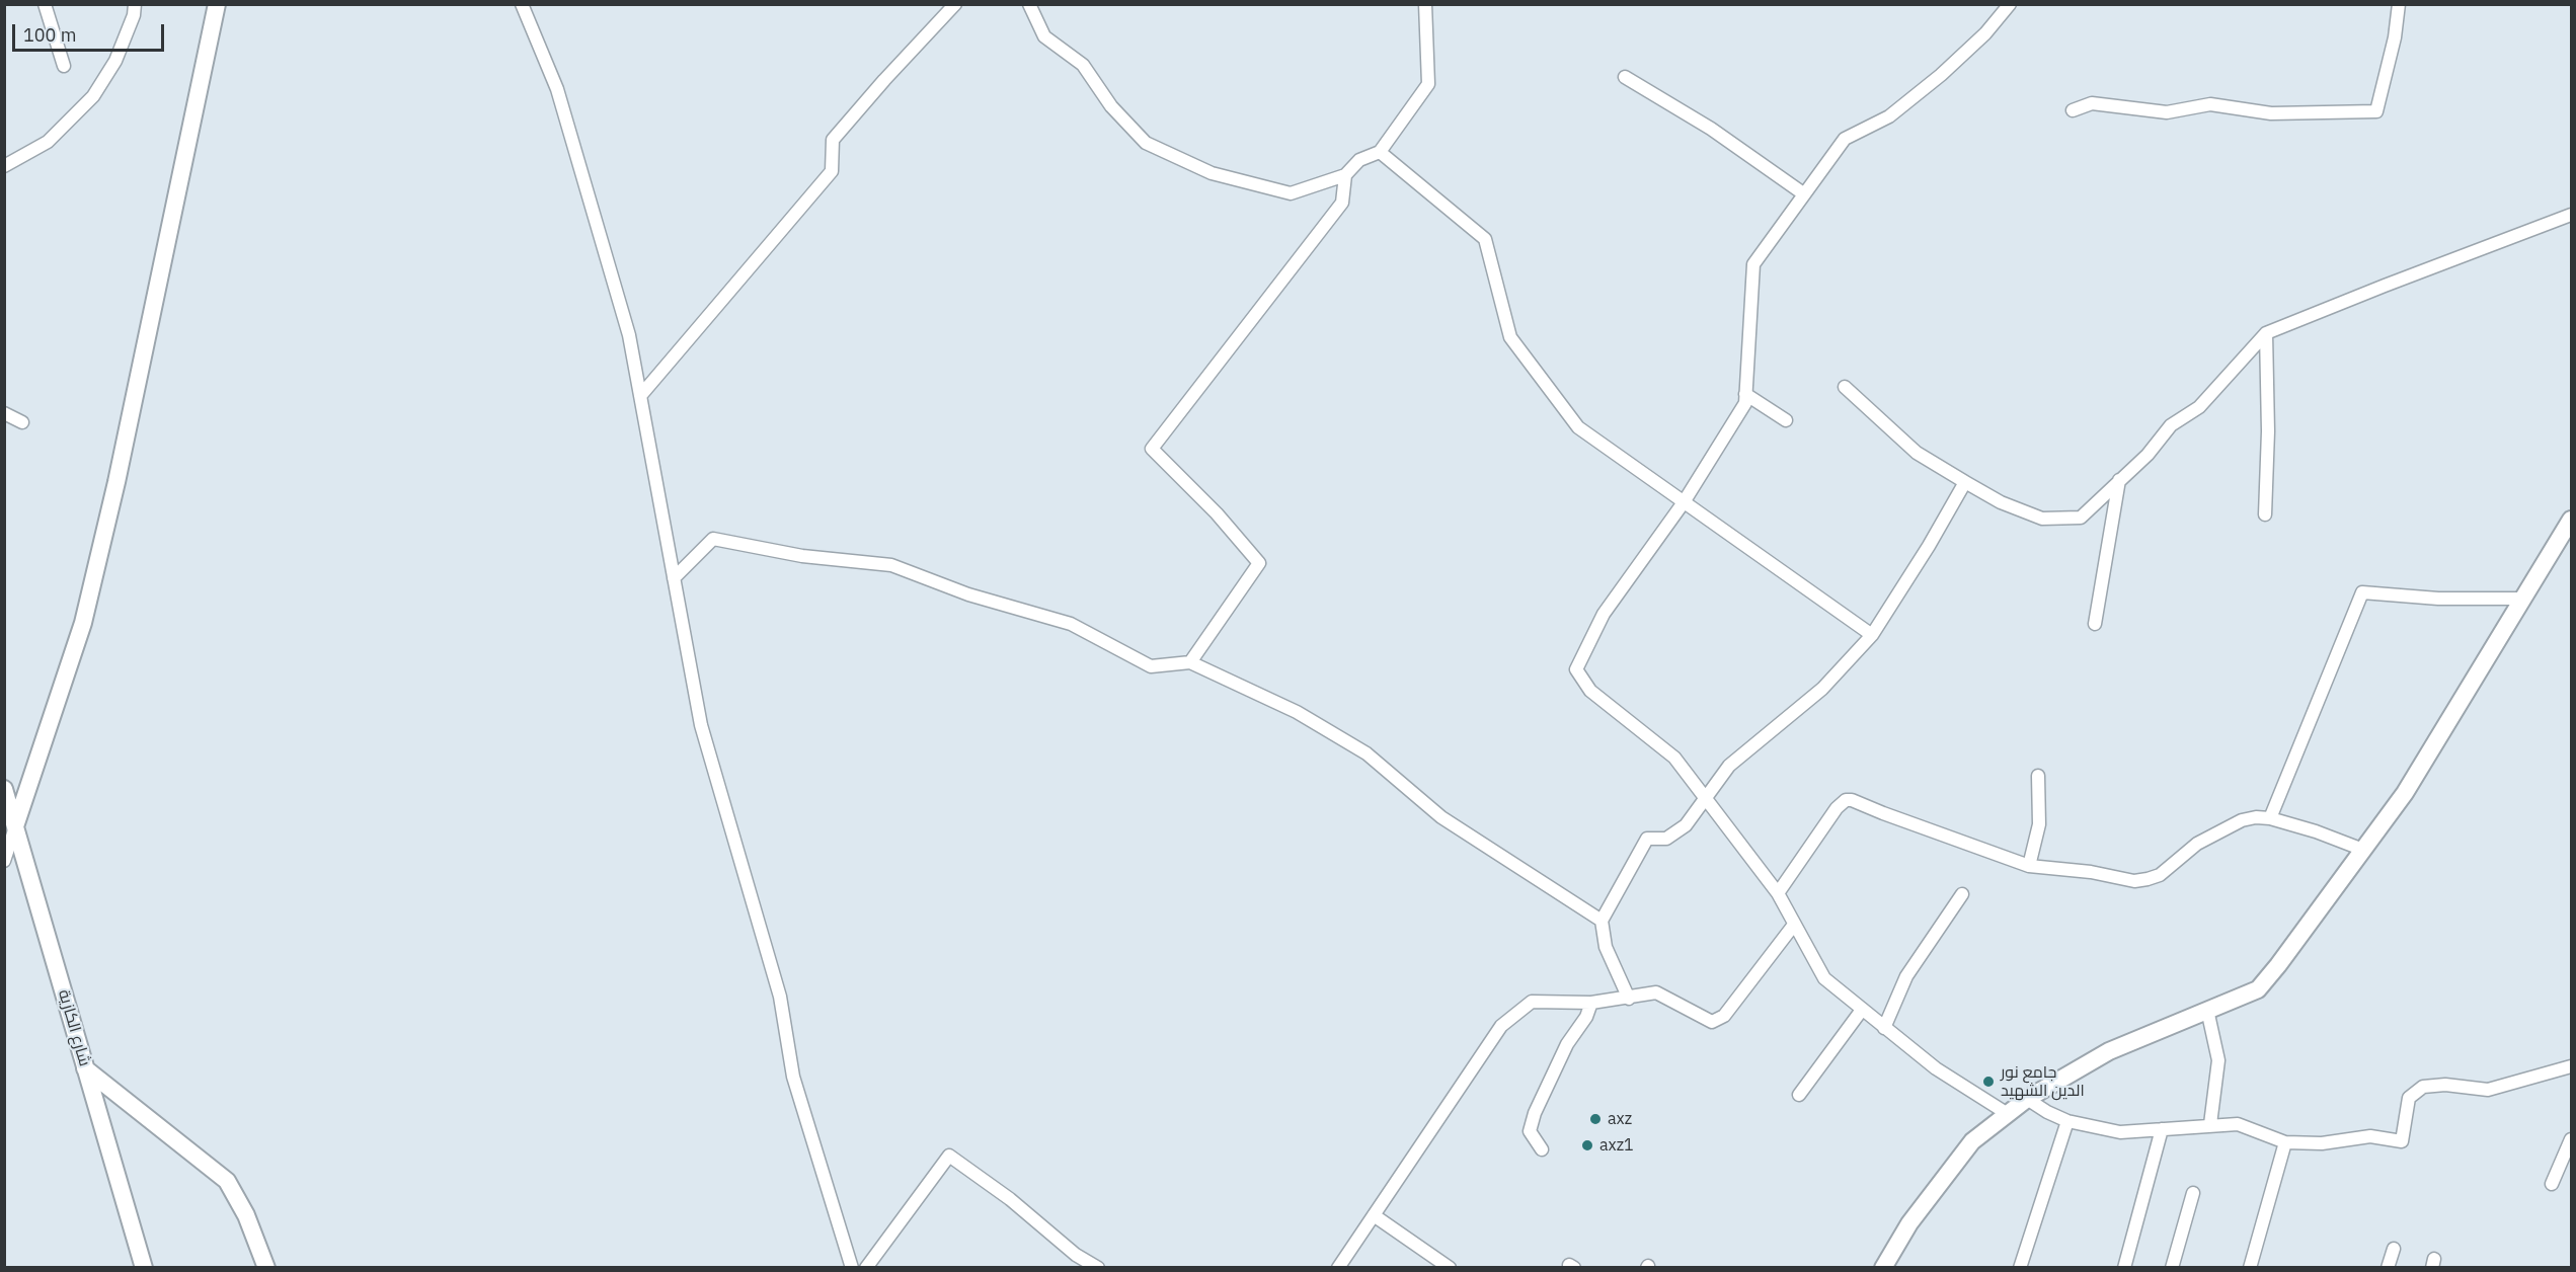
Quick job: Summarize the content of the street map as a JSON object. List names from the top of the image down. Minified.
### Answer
{"streets":{"street":["شارع الكازية"]},"places":["جامع نور الدين الشهيد","axz","axz1"],"scale_bar":"100 m"}
